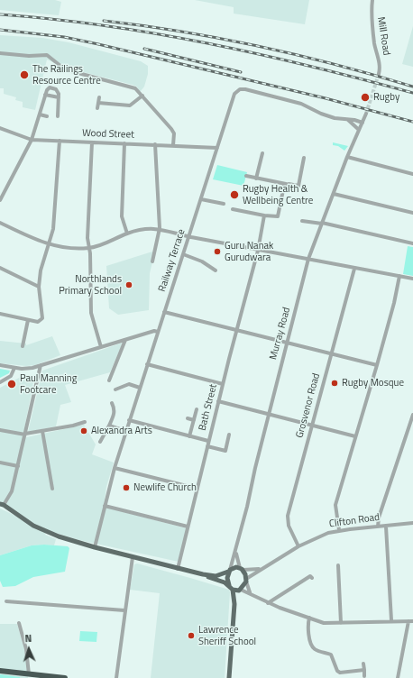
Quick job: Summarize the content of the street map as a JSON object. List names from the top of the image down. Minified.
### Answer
{"streets":{"main road":["Clifton Road"],"street":["Mill Road","Wood Street","Railway Terrace","Murray Road","Grosvenor Road","Bath Street"]},"crossings":[["Wood Street","Railway Terrace"],["Railway Terrace","Murray Road"],["Railway Terrace","Clifton Road"],["Murray Road","Clifton Road"],["Grosvenor Road","Clifton Road"],["Bath Street","Clifton Road"]],"places":["The Railings Resource Centre","Rugby","Rugby Health & Wellbeing Centre","Guru Nanak Gurudwara","Northlands Primary School","Rugby Mosque","Paul Manning Footcare","Alexandra Arts","Newlife Church","Lawrence Sheriff School"],"north":"top"}
